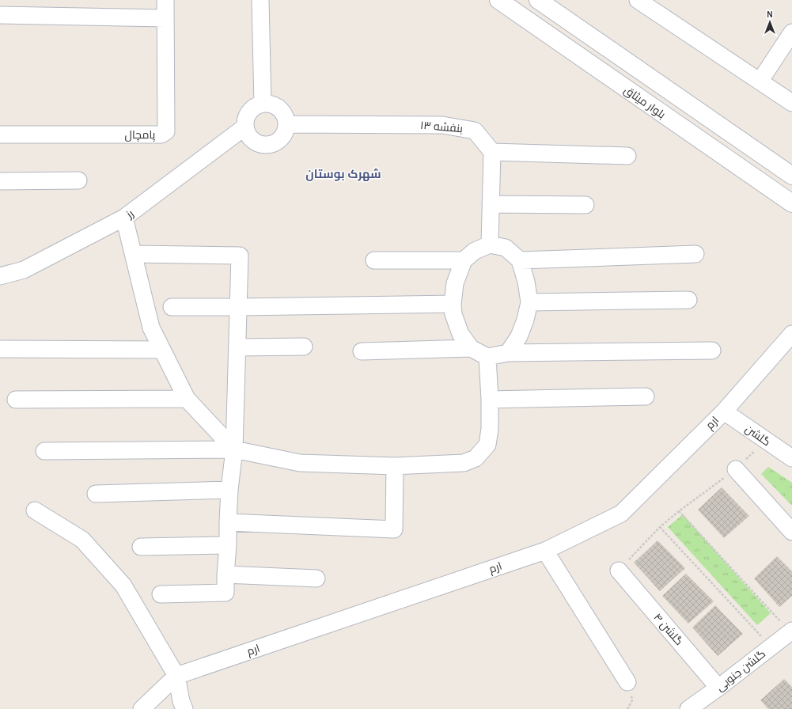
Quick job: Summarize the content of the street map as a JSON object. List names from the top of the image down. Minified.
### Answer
{"streets":{"street":["بلوار میثاق","بنفشه ۱۳","پامچال","رز","ارم","گلشن","گلشن ۴","گلشن جنوبی"]},"crossings":[["بنفشه ۱۳","رز"],["ارم","گلشن"],["گلشن ۴","گلشن جنوبی"]],"districts":["شهرک بوستان"],"north":"top"}
